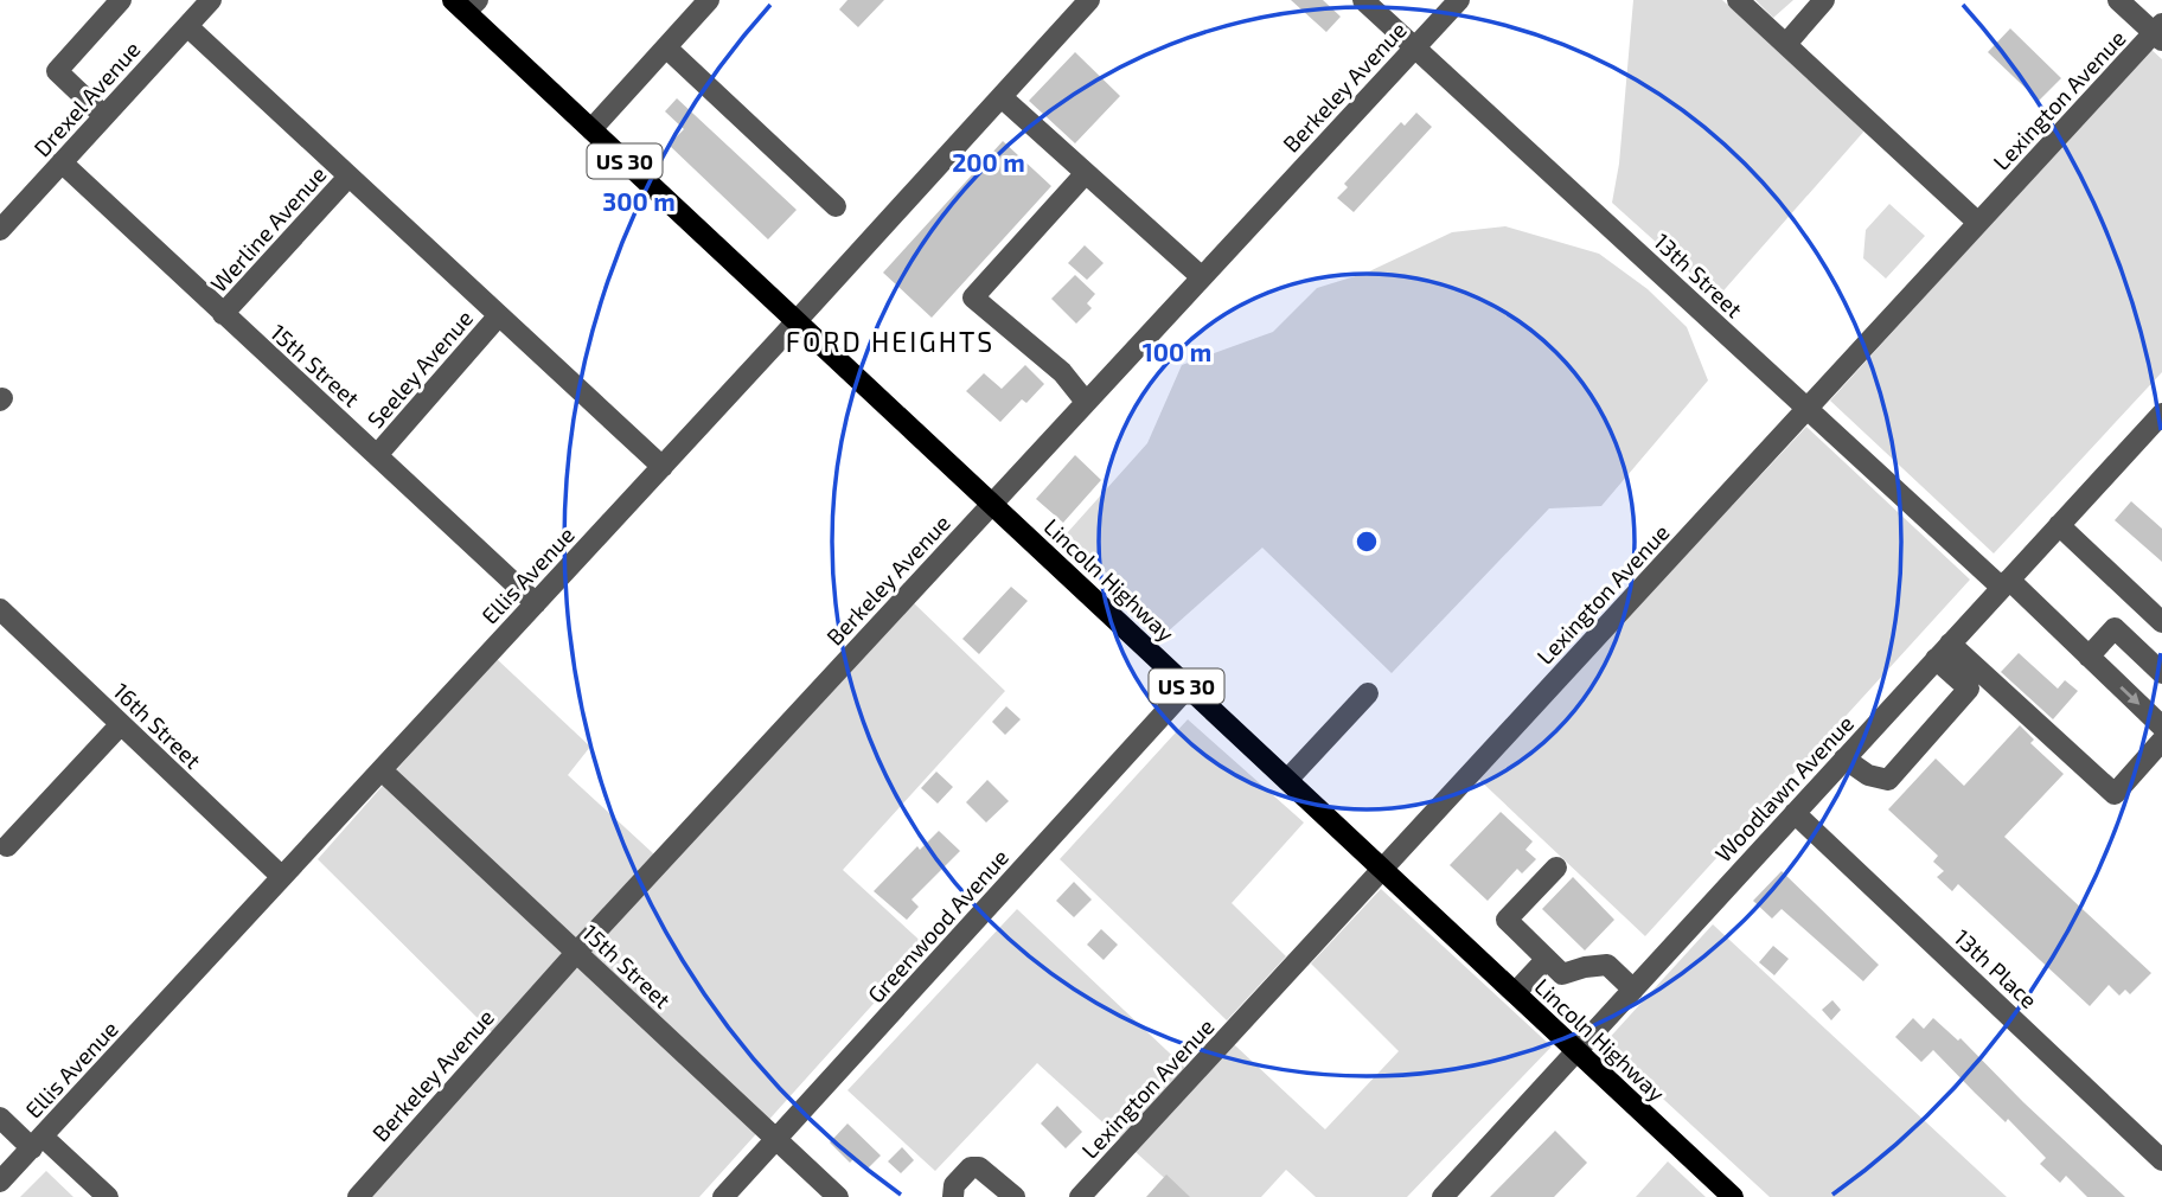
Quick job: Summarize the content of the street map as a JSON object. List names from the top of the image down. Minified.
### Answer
{"streets":{"main road":["US 30","Lincoln Highway"],"street":["Berkeley Avenue","Drexel Avenue","Lexington Avenue","Werline Avenue","13th Street","15th Street","Seeley Avenue","Ellis Avenue","16th Street","Woodlawn Avenue","Greenwood Avenue","13th Place"]},"crossings":[["Berkeley Avenue","13th Street"],["Berkeley Avenue","15th Street"],["Berkeley Avenue","Lincoln Highway"],["Drexel Avenue","15th Street"],["Lexington Avenue","13th Street"],["Lexington Avenue","Lincoln Highway"],["Werline Avenue","15th Street"],["13th Street","Woodlawn Avenue"],["15th Street","Seeley Avenue"],["15th Street","Ellis Avenue"],["15th Street","Greenwood Avenue"],["Ellis Avenue","Lincoln Highway"],["Ellis Avenue","16th Street"],["Lincoln Highway","Woodlawn Avenue"],["Lincoln Highway","Greenwood Avenue"],["Woodlawn Avenue","13th Place"]],"districts":["FORD HEIGHTS"],"rings":["200 m","300 m","100 m"]}
